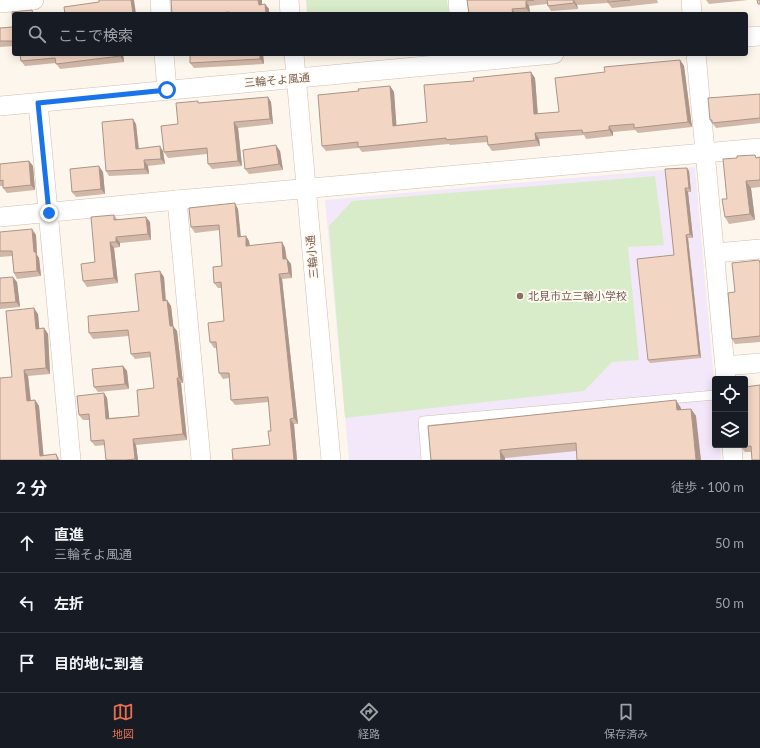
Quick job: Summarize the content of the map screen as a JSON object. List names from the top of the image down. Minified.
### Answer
{"streets":{"street":["三輪そよ風通","三輪小通"]},"crossings":[["三輪そよ風通","三輪小通"]],"places":["北見市立三輪小学校"],"page":{"search":"ここで検索","heading":["2 分","徒歩 · 100 m"],"list":[["直進","三輪そよ風通","50 m"],["左折","50 m"],"目的地に到着"],"nav":["地図","経路","保存済み"]}}
